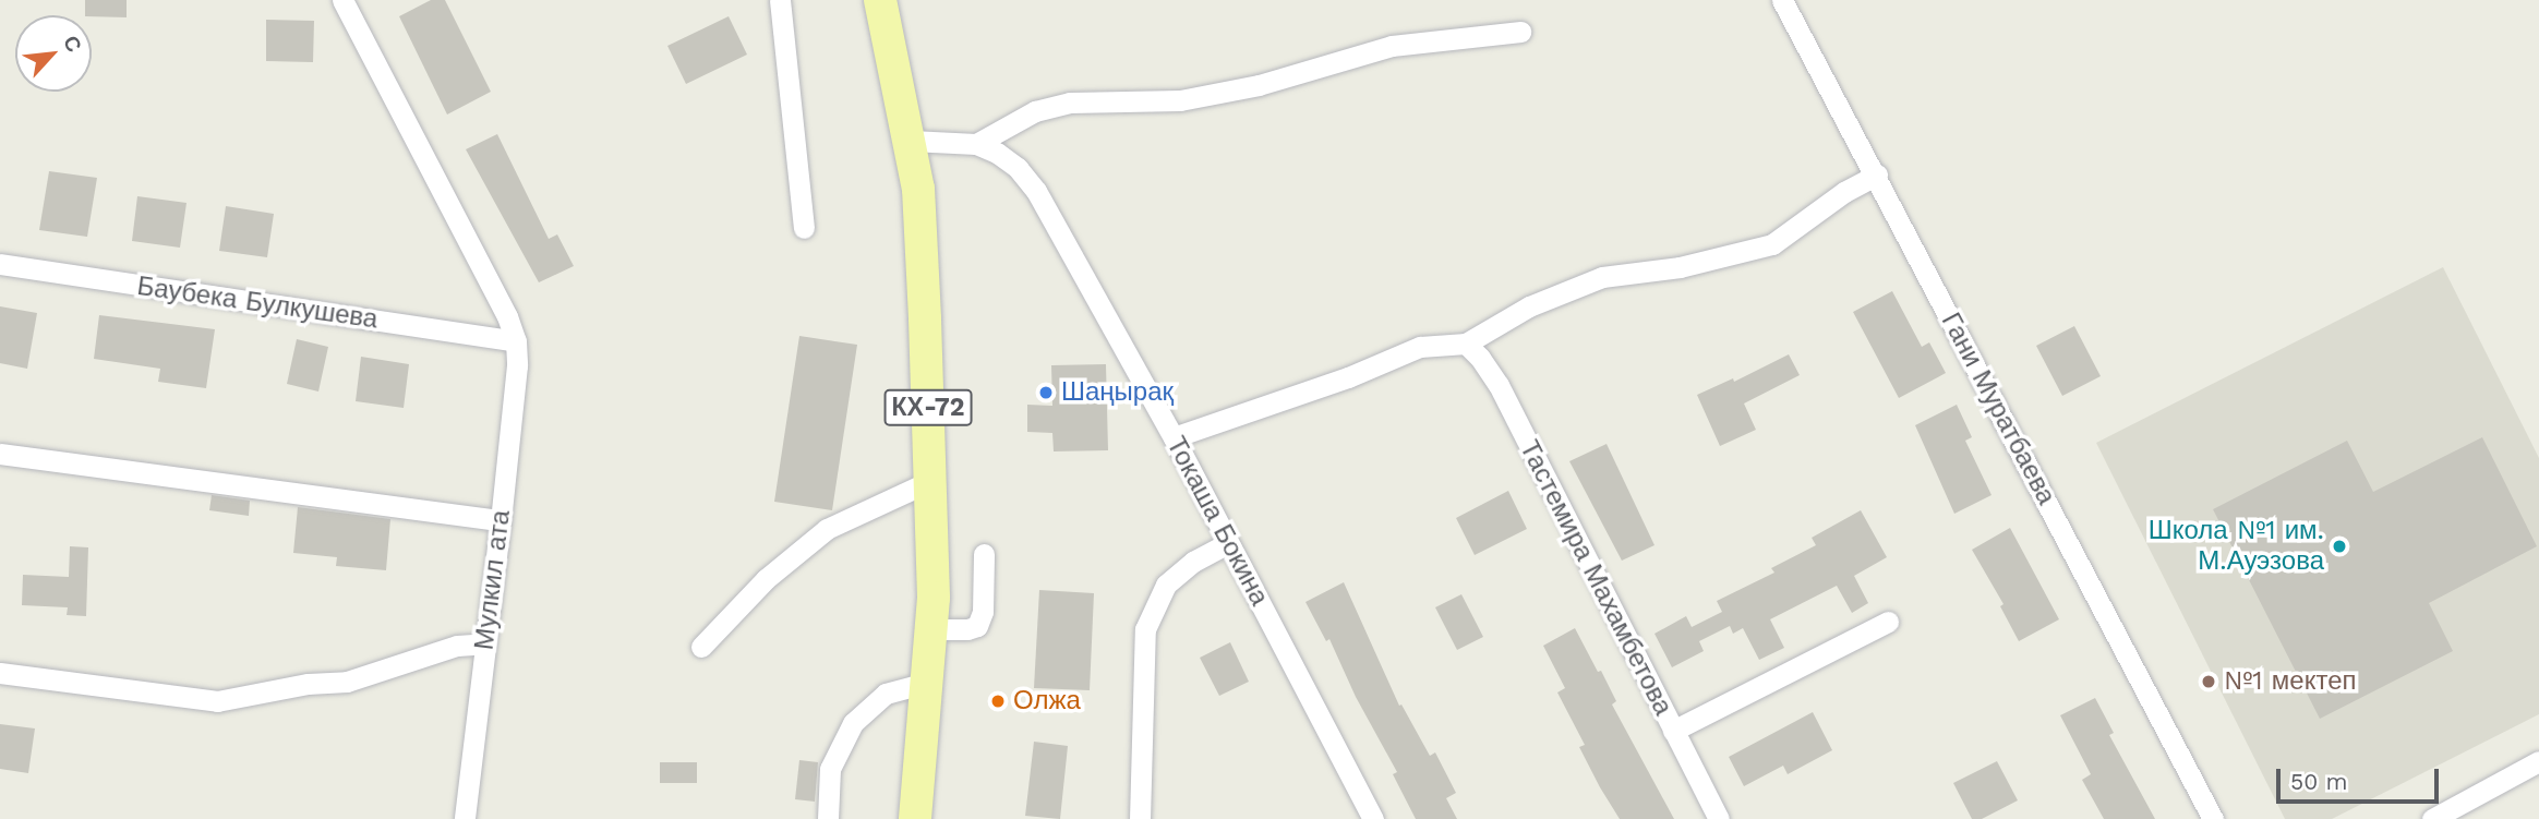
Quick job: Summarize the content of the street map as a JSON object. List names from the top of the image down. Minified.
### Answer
{"streets":{"main road":["КХ-72"],"street":["Баубека Булкушева","Гани Муратбаева","Токаша Бокина","Тастемира Махамбетова","Мулкил ата"]},"crossings":[["Баубека Булкушева","Мулкил ата"],["КХ-72","Токаша Бокина"]],"places":["Шаңырақ","Школа №1 им. М.Ауэзова","№1 мектеп","Олжа"],"scale_bar":"50 m","north":"top right"}
